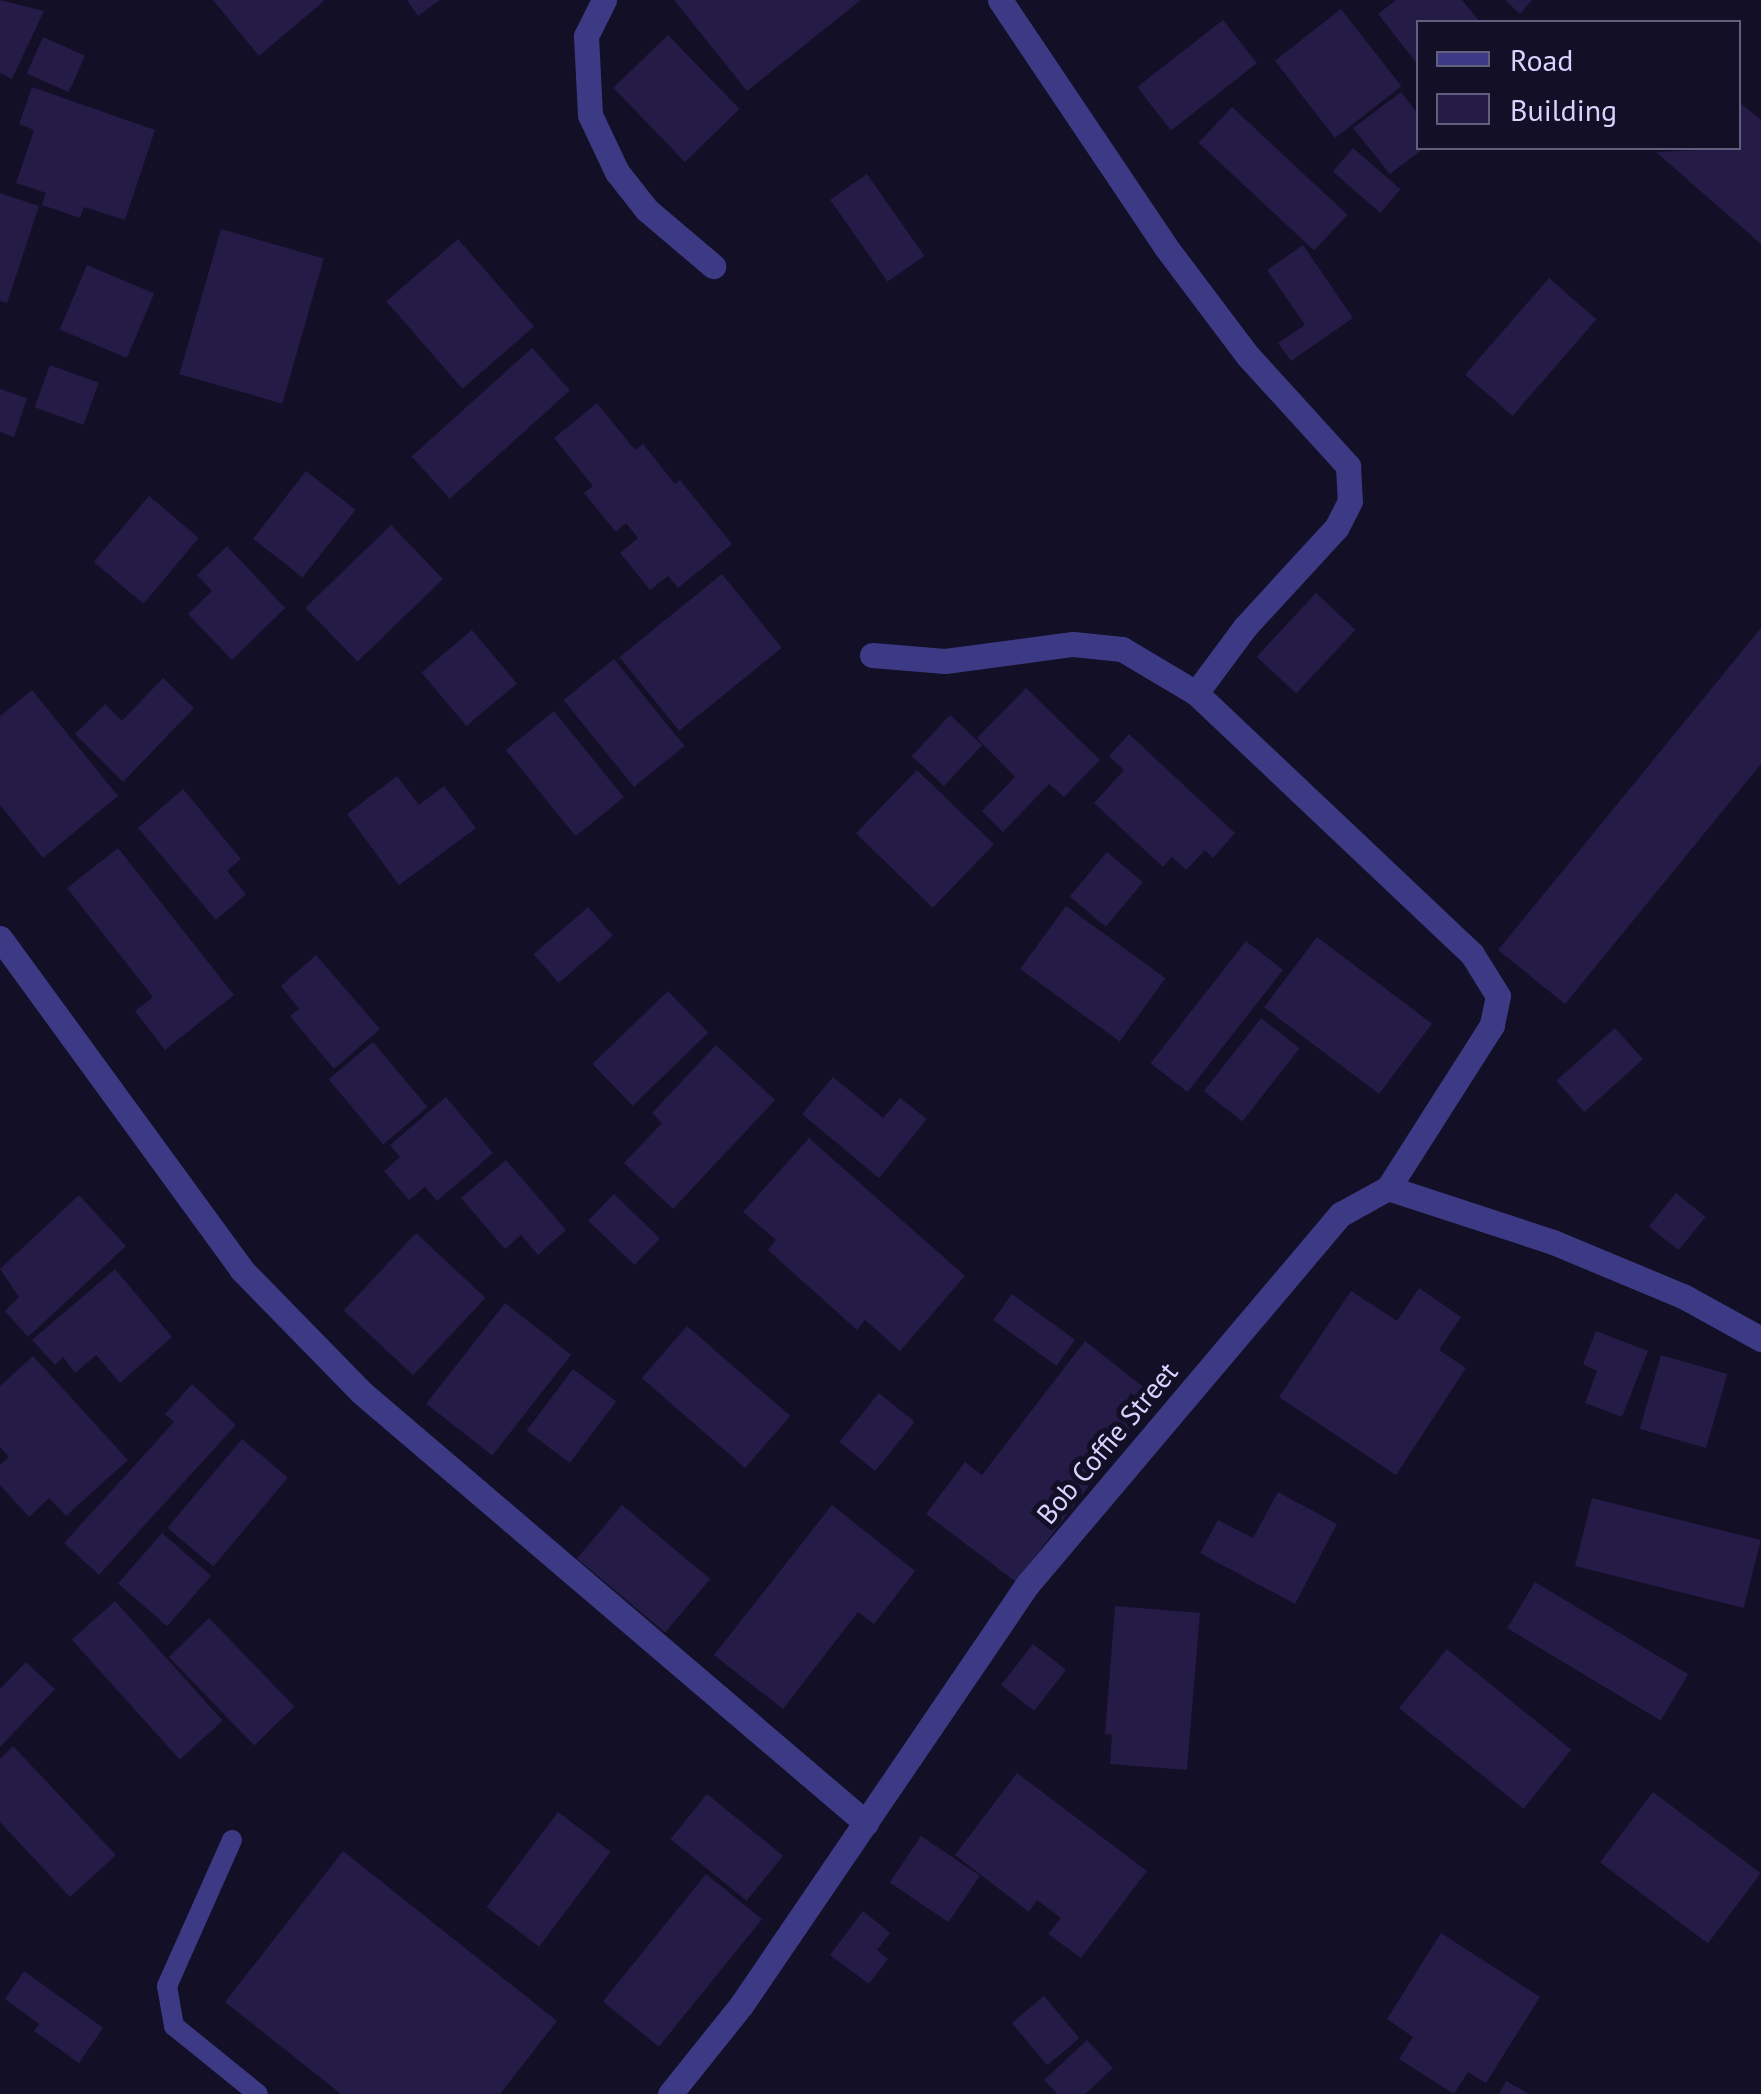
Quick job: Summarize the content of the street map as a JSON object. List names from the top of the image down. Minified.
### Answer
{"streets":{"street":["Bob Coffie Street"]},"legend":["Road","Building"]}
